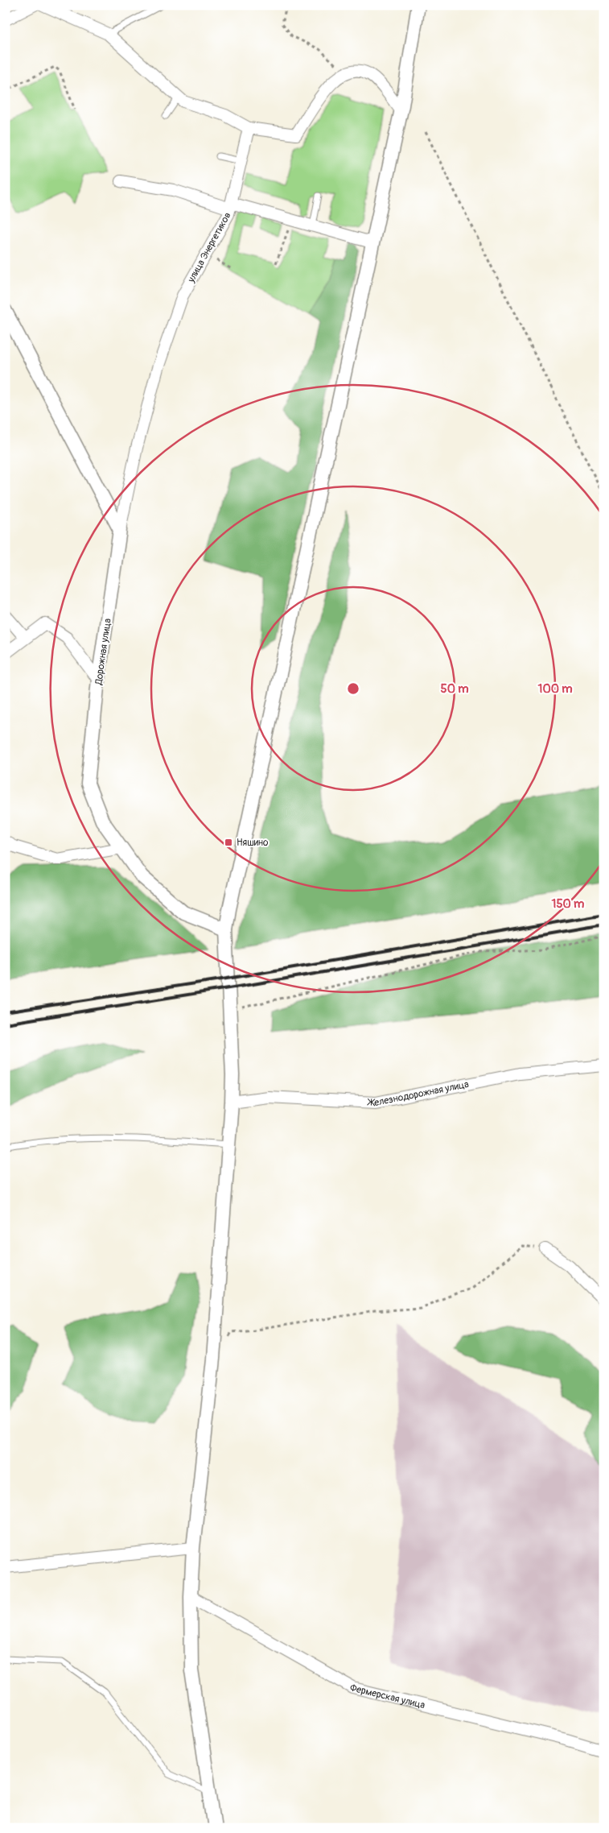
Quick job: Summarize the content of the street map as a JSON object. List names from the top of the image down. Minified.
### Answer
{"streets":{"street":["улица Энергетиков","Дорожная улица","Железнодорожная улица","Фермерская улица"]},"crossings":[["улица Энергетиков","Дорожная улица"]],"places":{"transit":["Няшино"]},"rings":["50 m","100 m","150 m"]}
